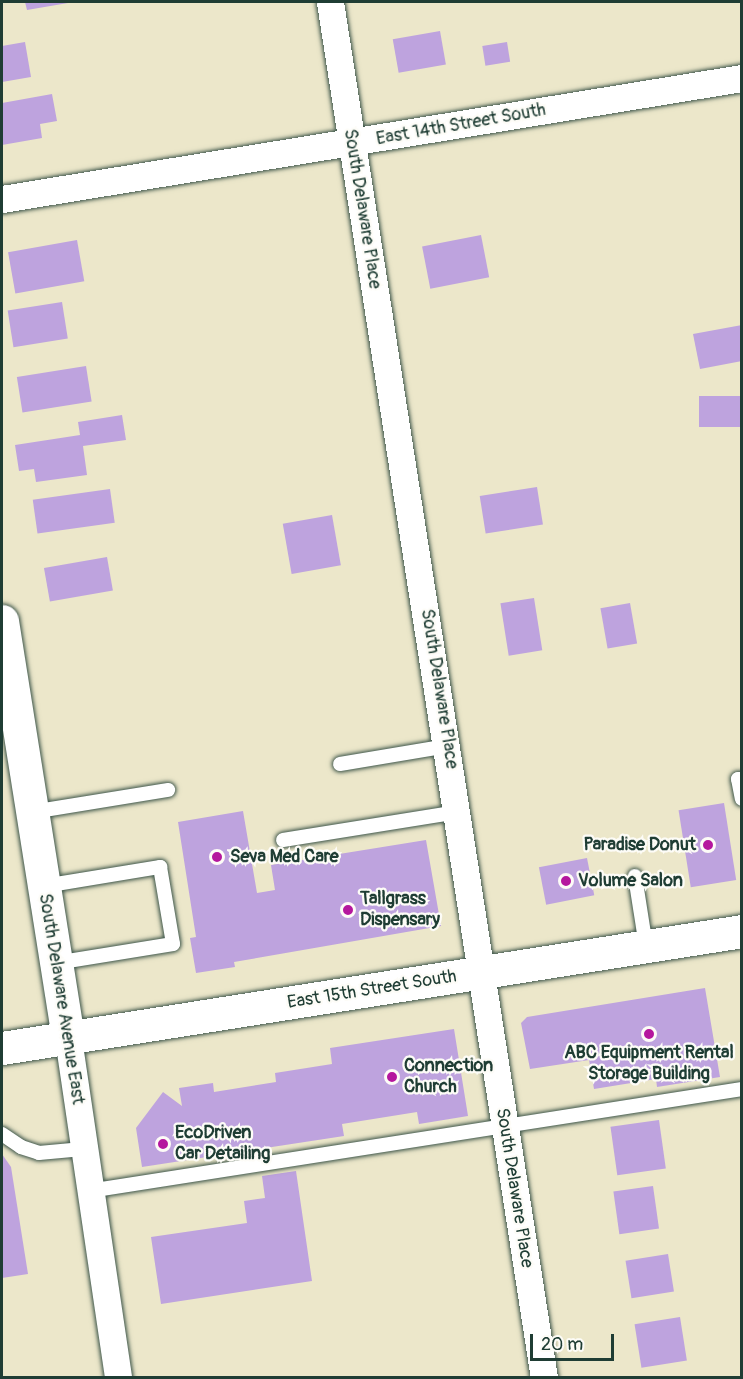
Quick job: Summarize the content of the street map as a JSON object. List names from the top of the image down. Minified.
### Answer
{"streets":{"main road":["East 15th Street South","South Delaware Avenue East"],"street":["East 14th Street South","South Delaware Place"]},"crossings":[["East 14th Street South","South Delaware Place"],["South Delaware Place","East 15th Street South"],["East 15th Street South","South Delaware Avenue East"]],"places":["Paradise Donut","Seva Med Care","Volume Salon","Tallgrass Dispensary","ABC Equipment Rental Storage Building","Connection Church","EcoDriven Car Detailing"],"scale_bar":"20 m"}
